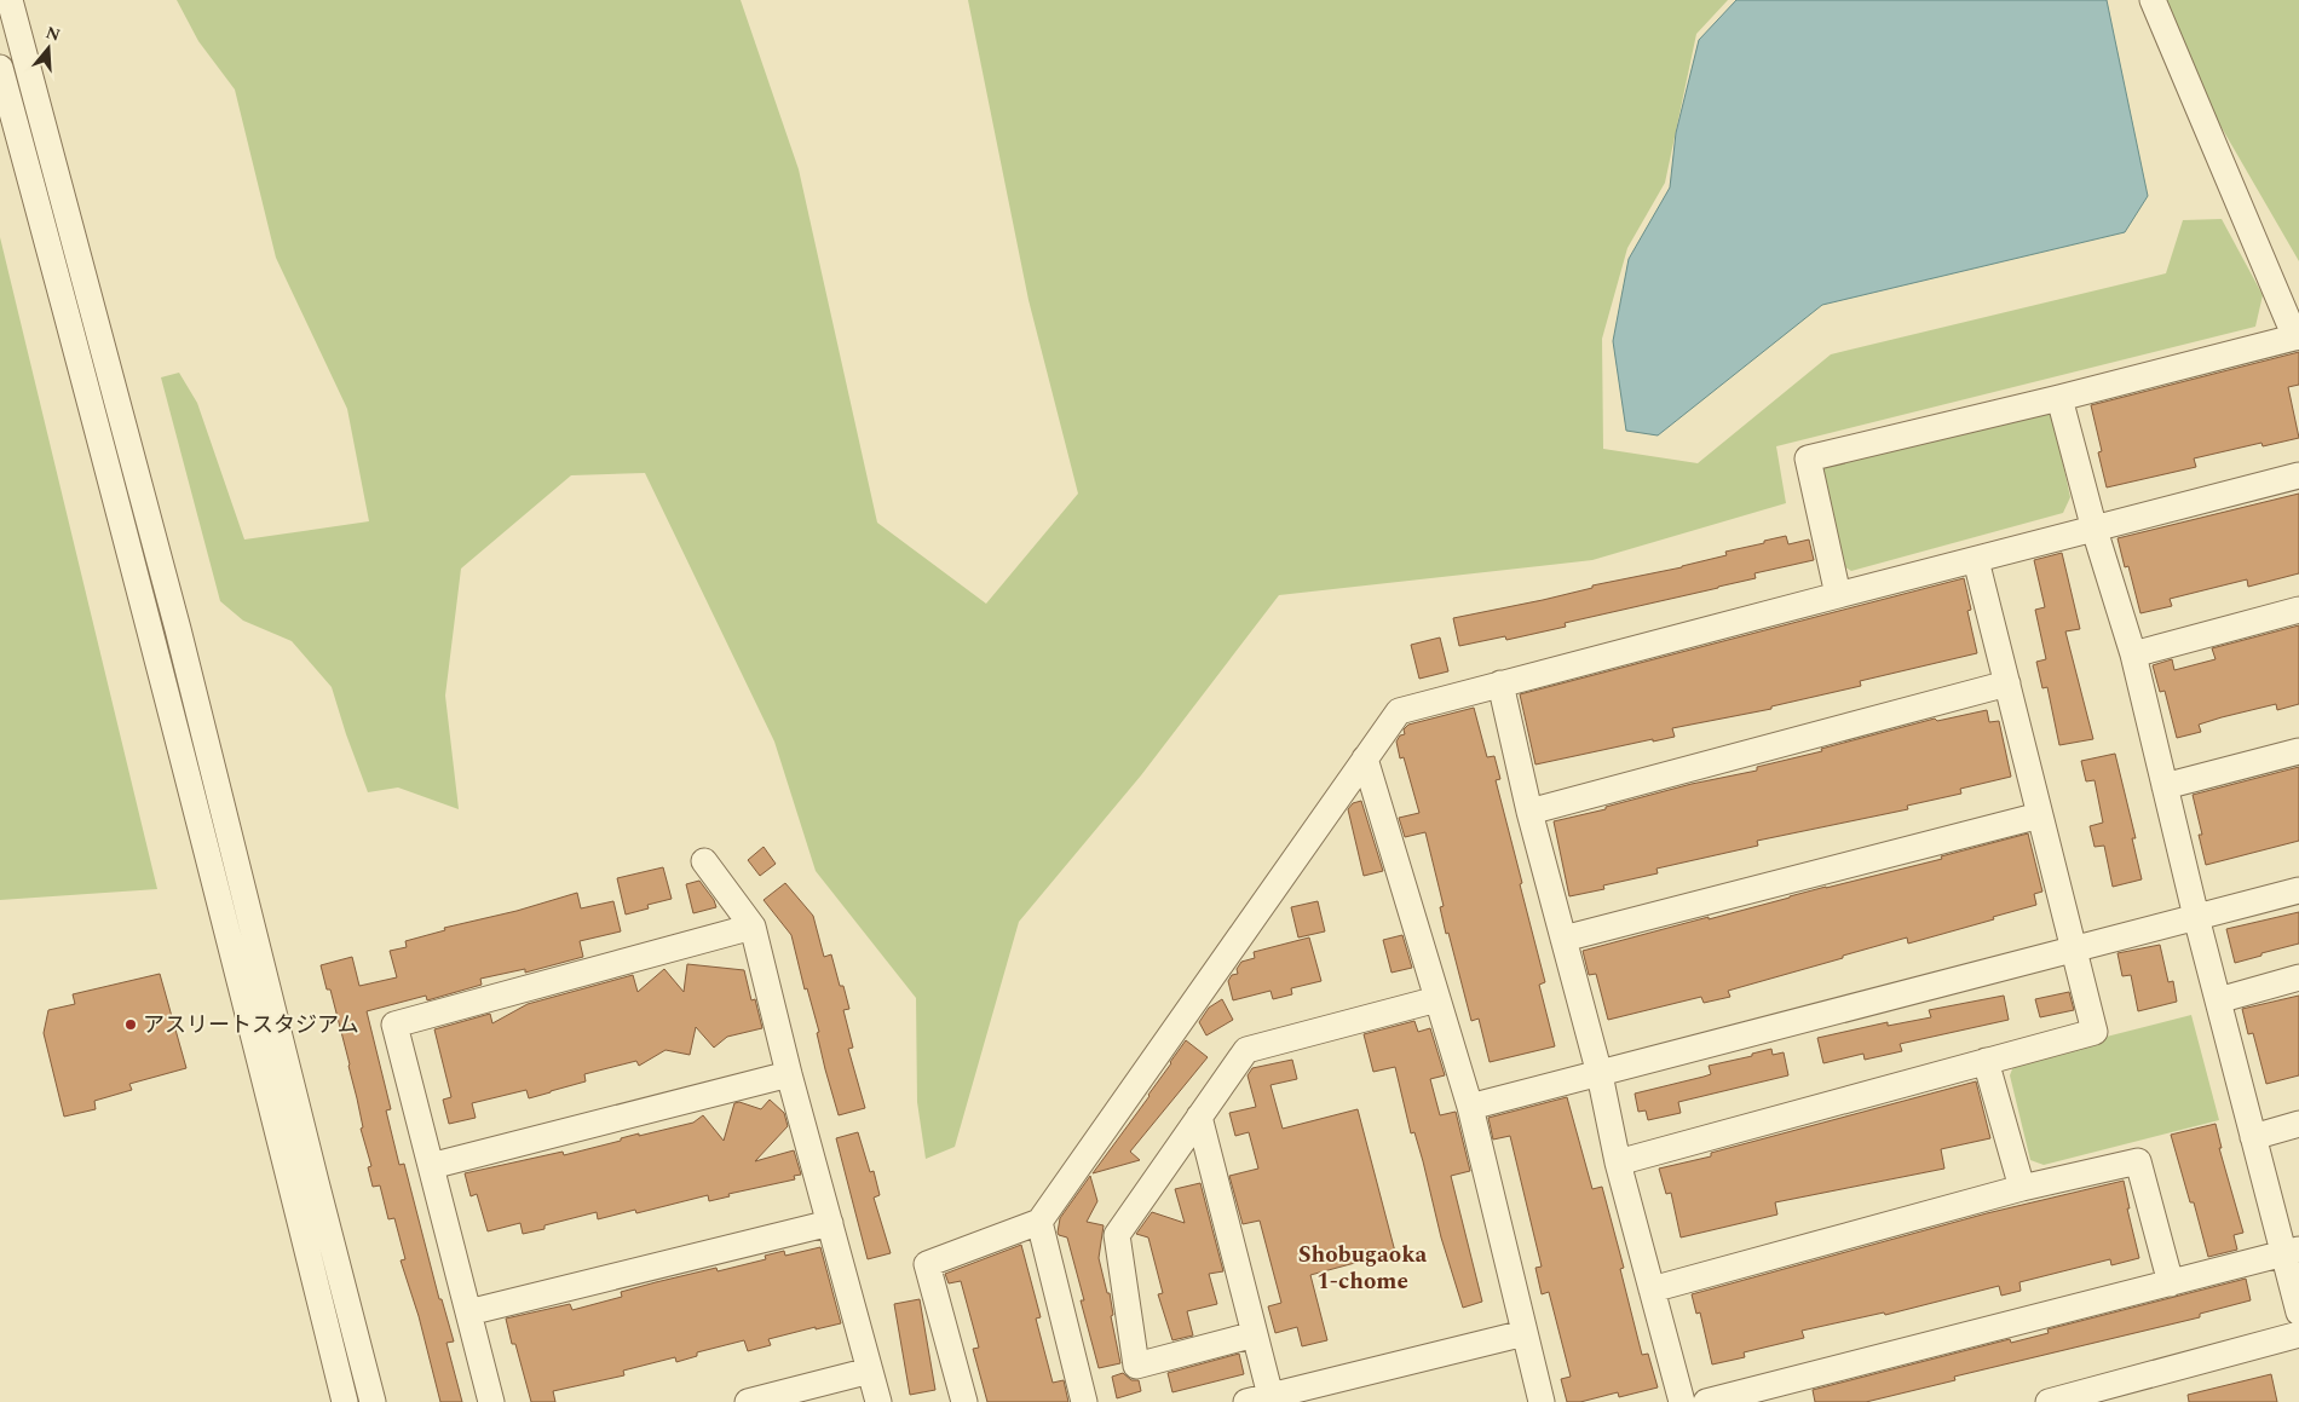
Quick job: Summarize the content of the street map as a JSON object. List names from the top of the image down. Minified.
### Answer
{"districts":["Shobugaoka 1-chome"],"places":["アスリートスタジアム"],"north":"top"}
